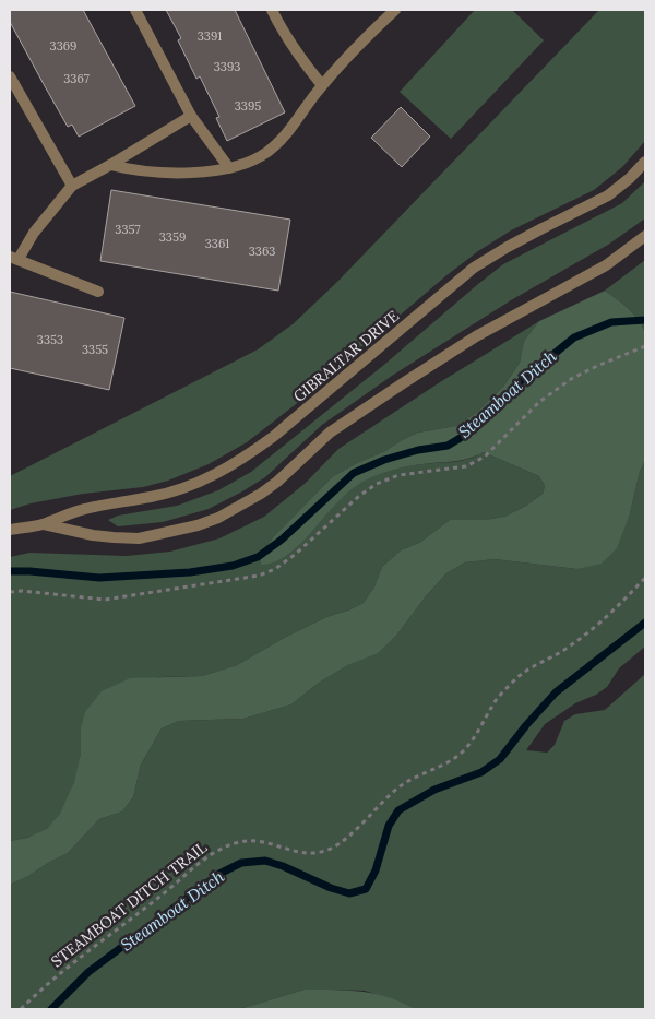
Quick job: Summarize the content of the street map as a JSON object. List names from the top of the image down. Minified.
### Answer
{"streets":{"street":["GIBRALTAR DRIVE"],"path":["STEAMBOAT DITCH TRAIL"]},"water":["Steamboat Ditch"],"house_numbers":["3391","3369","3393","3367","3395","3357","3359","3361","3363","3353","3355"]}
